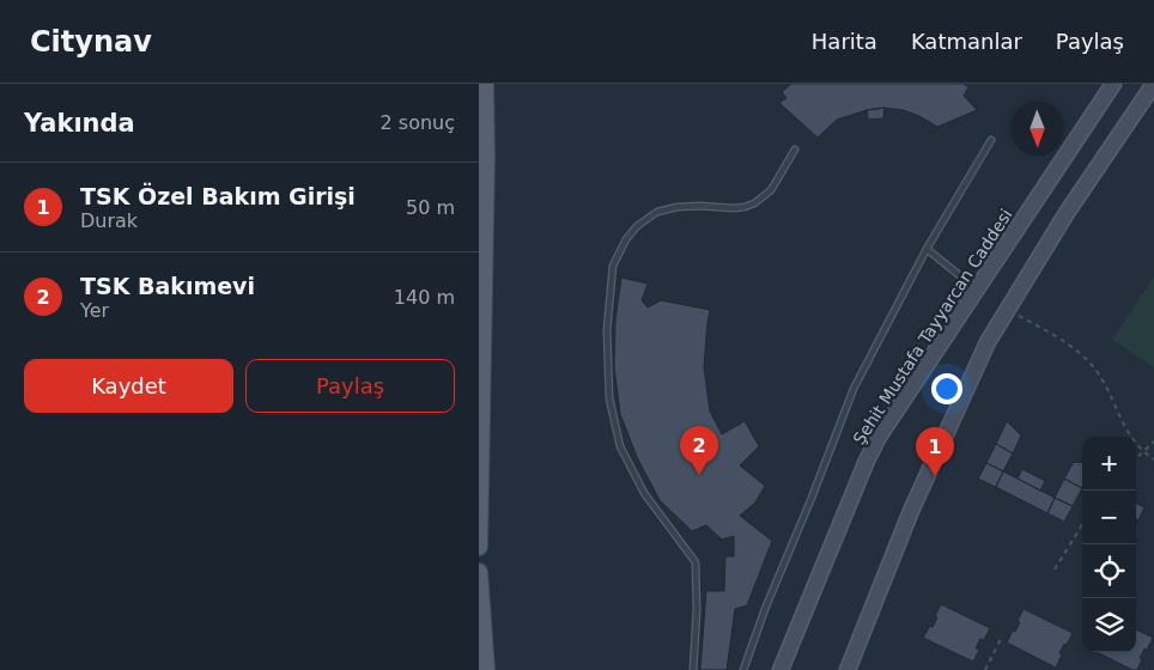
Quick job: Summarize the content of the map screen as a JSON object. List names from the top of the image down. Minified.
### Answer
{"streets":{"main road":["Şehit Mustafa Tayyarcan Caddesi"]},"north":"bottom","page":{"header":"Citynav","nav":["Harita","Katmanlar","Paylaş"],"heading":["Yakında","2 sonuç"],"list":[{"mark":"1","name":"TSK Özel Bakım Girişi","note":"Durak","value":"50 m"},{"mark":"2","name":"TSK Bakımevi","note":"Yer","value":"140 m"}],"buttons":["Kaydet","Paylaş"],"pins":["2","1"],"map_buttons":["+","−"]}}
